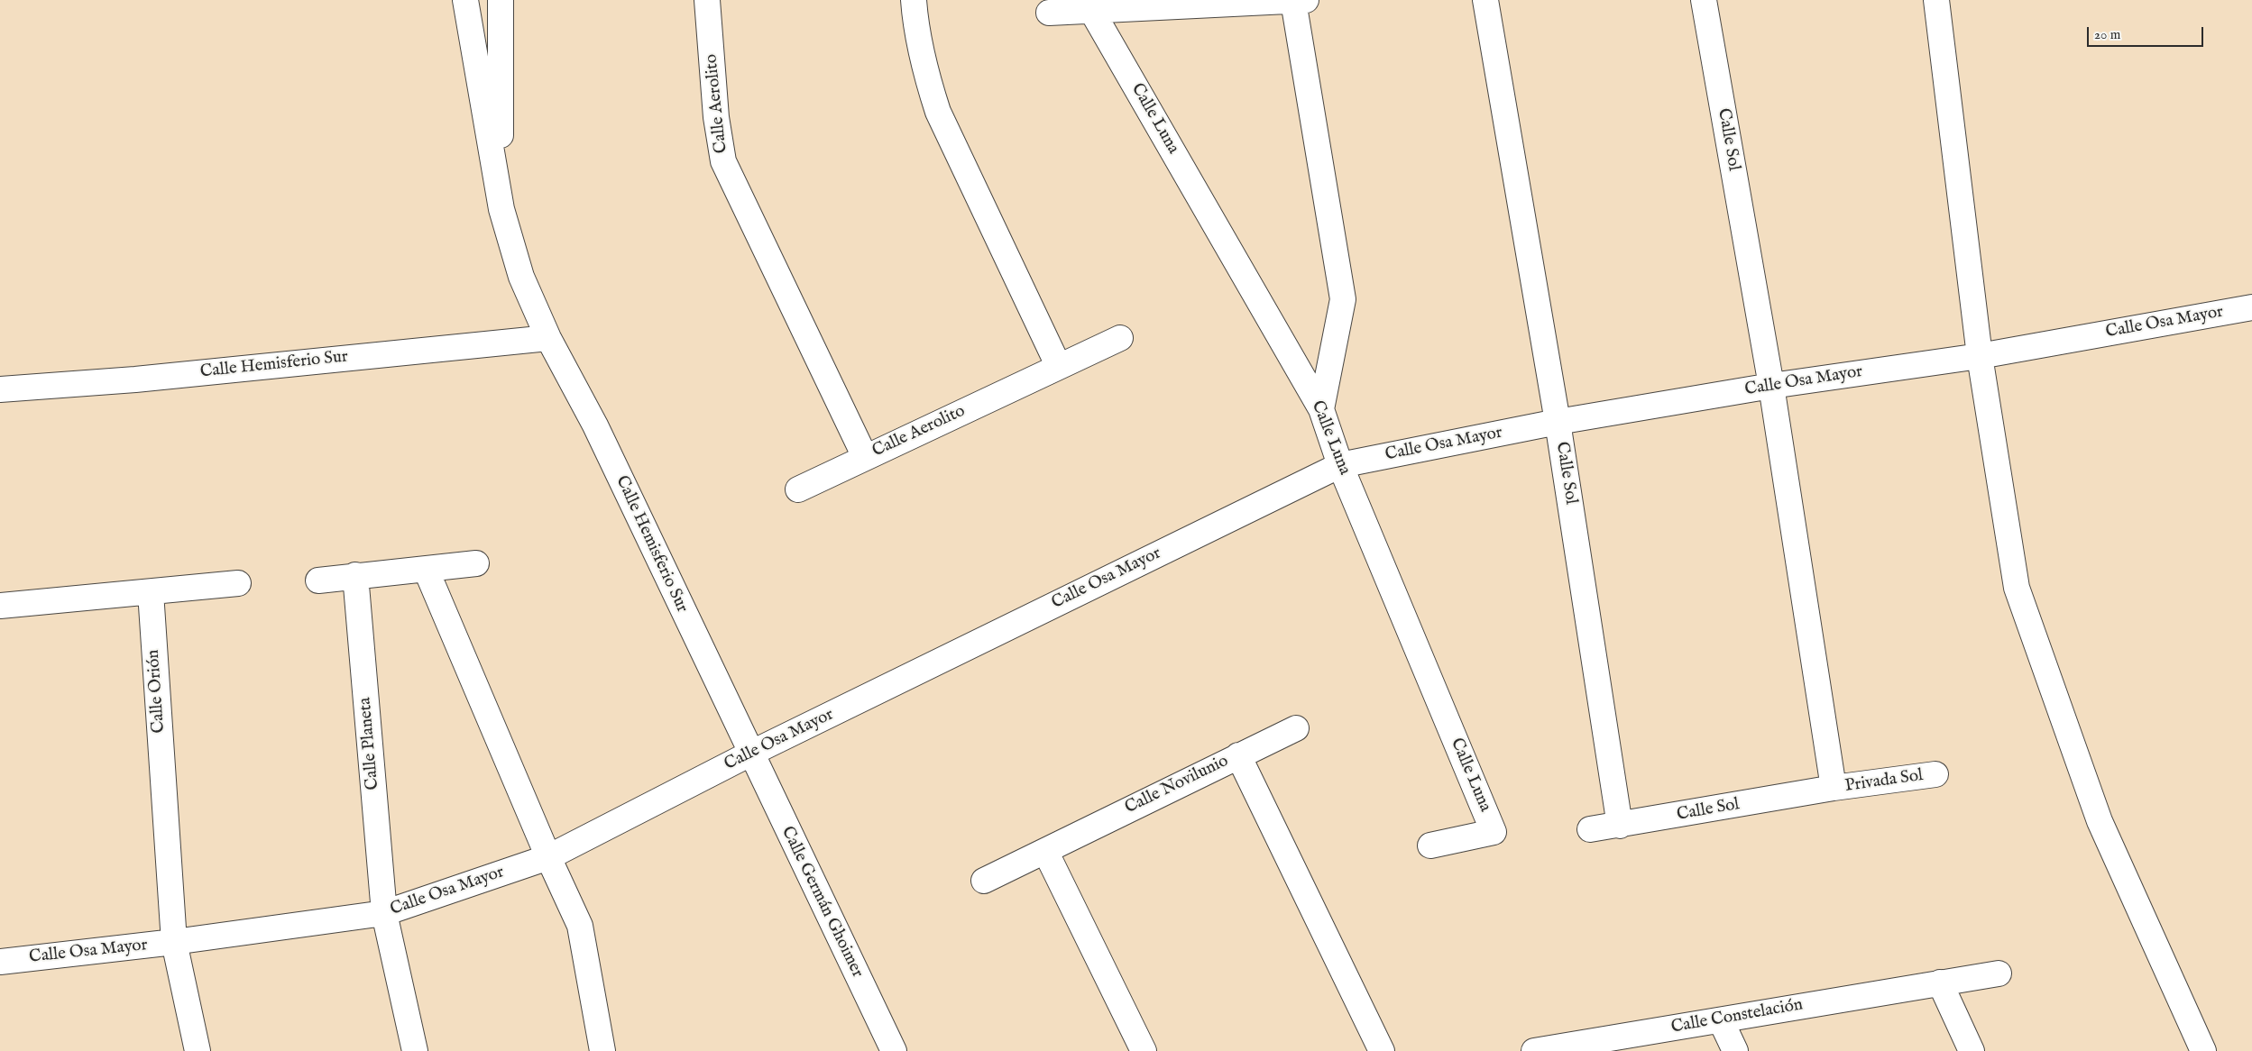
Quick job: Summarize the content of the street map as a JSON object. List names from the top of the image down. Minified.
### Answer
{"streets":{"street":["Calle Aerolito","Calle Luna","Calle Sol","Calle Osa Mayor","Calle Hemisferio Sur","Calle Orión","Calle Planeta","Privada Sol","Calle Novilunio","Calle Germán Ghoimer","Calle Constelación"]},"crossings":[["Calle Luna","Calle Osa Mayor"],["Calle Sol","Calle Osa Mayor"],["Calle Sol","Privada Sol"],["Calle Osa Mayor","Calle Hemisferio Sur"],["Calle Osa Mayor","Calle Orión"],["Calle Osa Mayor","Calle Planeta"],["Calle Osa Mayor","Calle Germán Ghoimer"],["Calle Hemisferio Sur","Calle Germán Ghoimer"]],"scale_bar":"20 m"}
